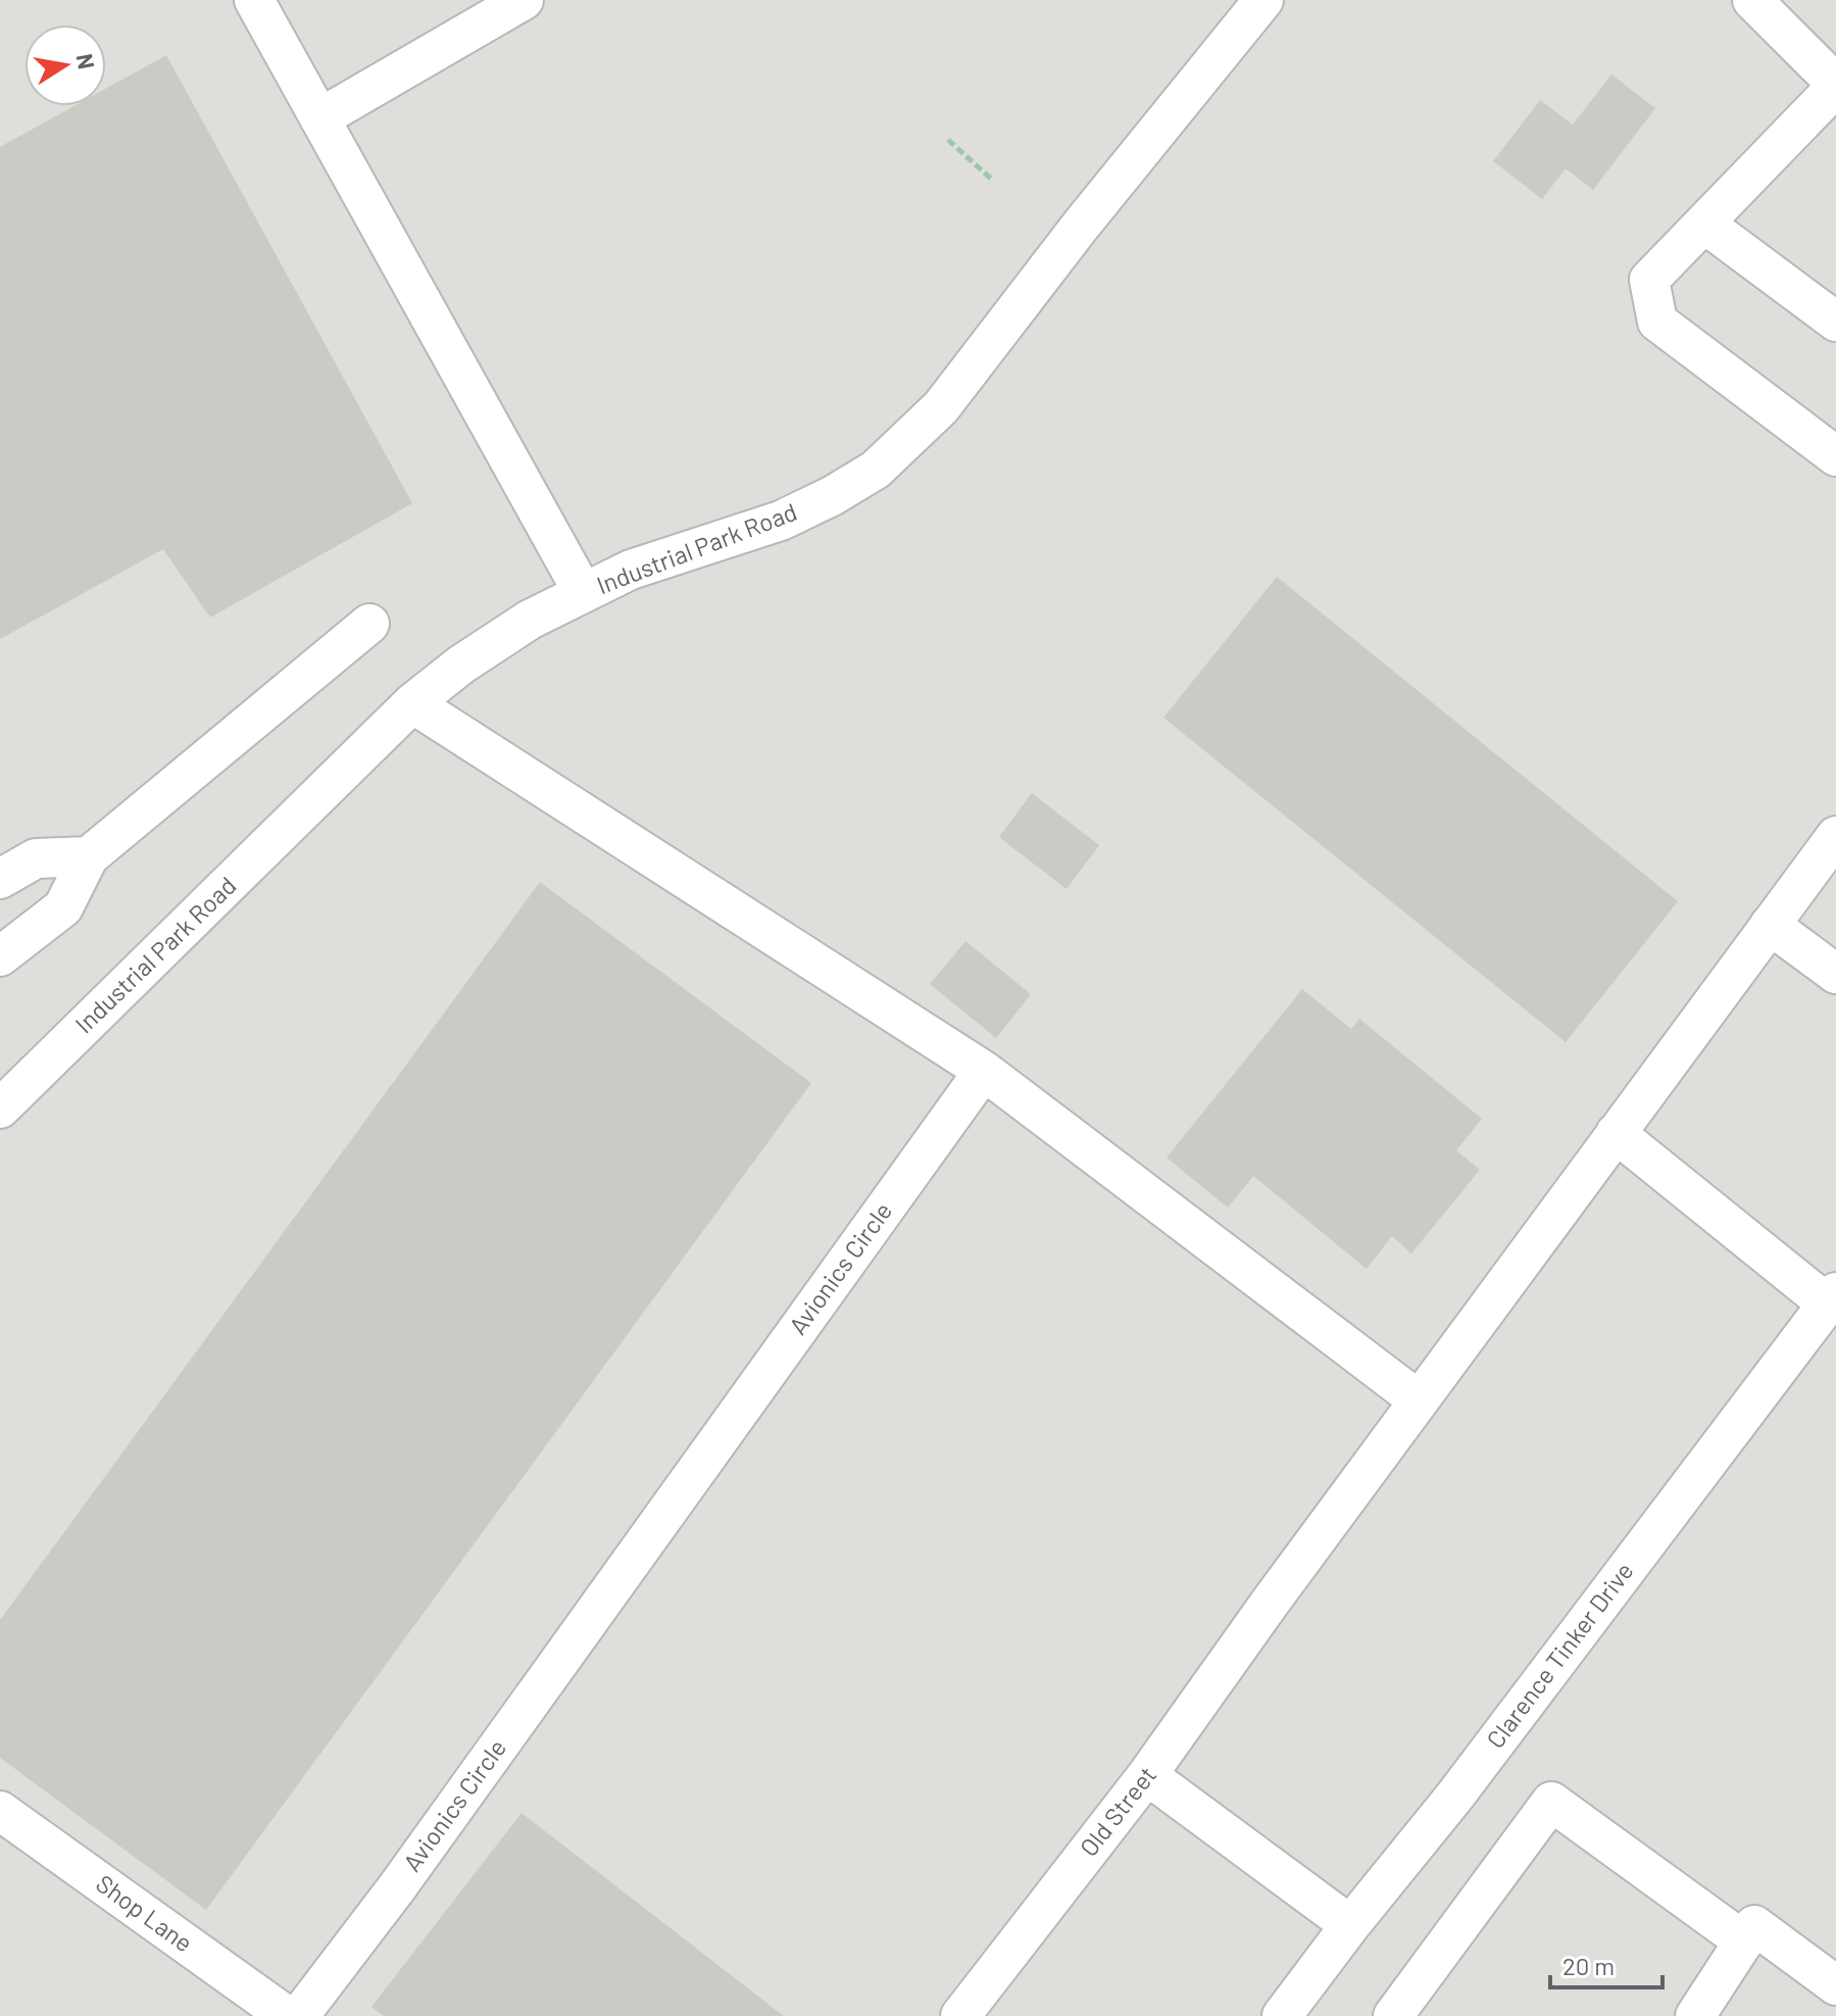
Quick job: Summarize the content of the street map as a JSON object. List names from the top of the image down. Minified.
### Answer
{"streets":{"street":["Industrial Park Road","Avionics Circle","Clarence Tinker Drive","Old Street","Shop Lane"]},"scale_bar":"20 m","north":"right"}
